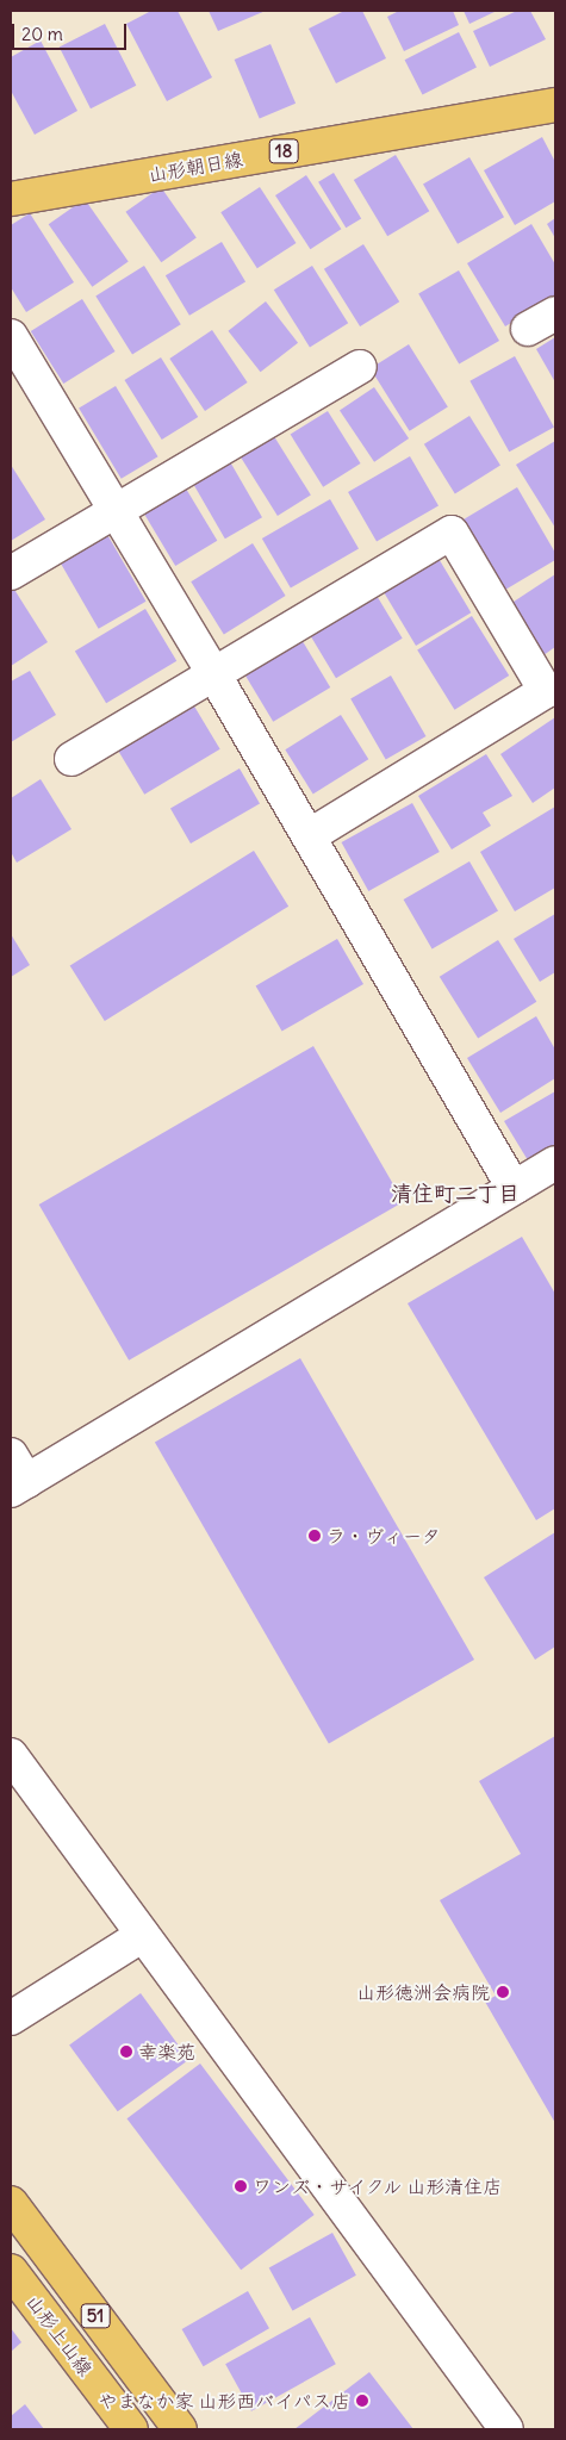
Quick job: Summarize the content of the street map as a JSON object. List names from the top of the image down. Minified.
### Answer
{"streets":{"main road":["18","山形朝日線","51","山形上山線"]},"districts":["清住町二丁目"],"places":["ラ・ヴィータ","山形徳洲会病院","幸楽苑","ワンズ・サイクル 山形清住店","やまなか家 山形西バイパス店"],"scale_bar":"20 m"}
